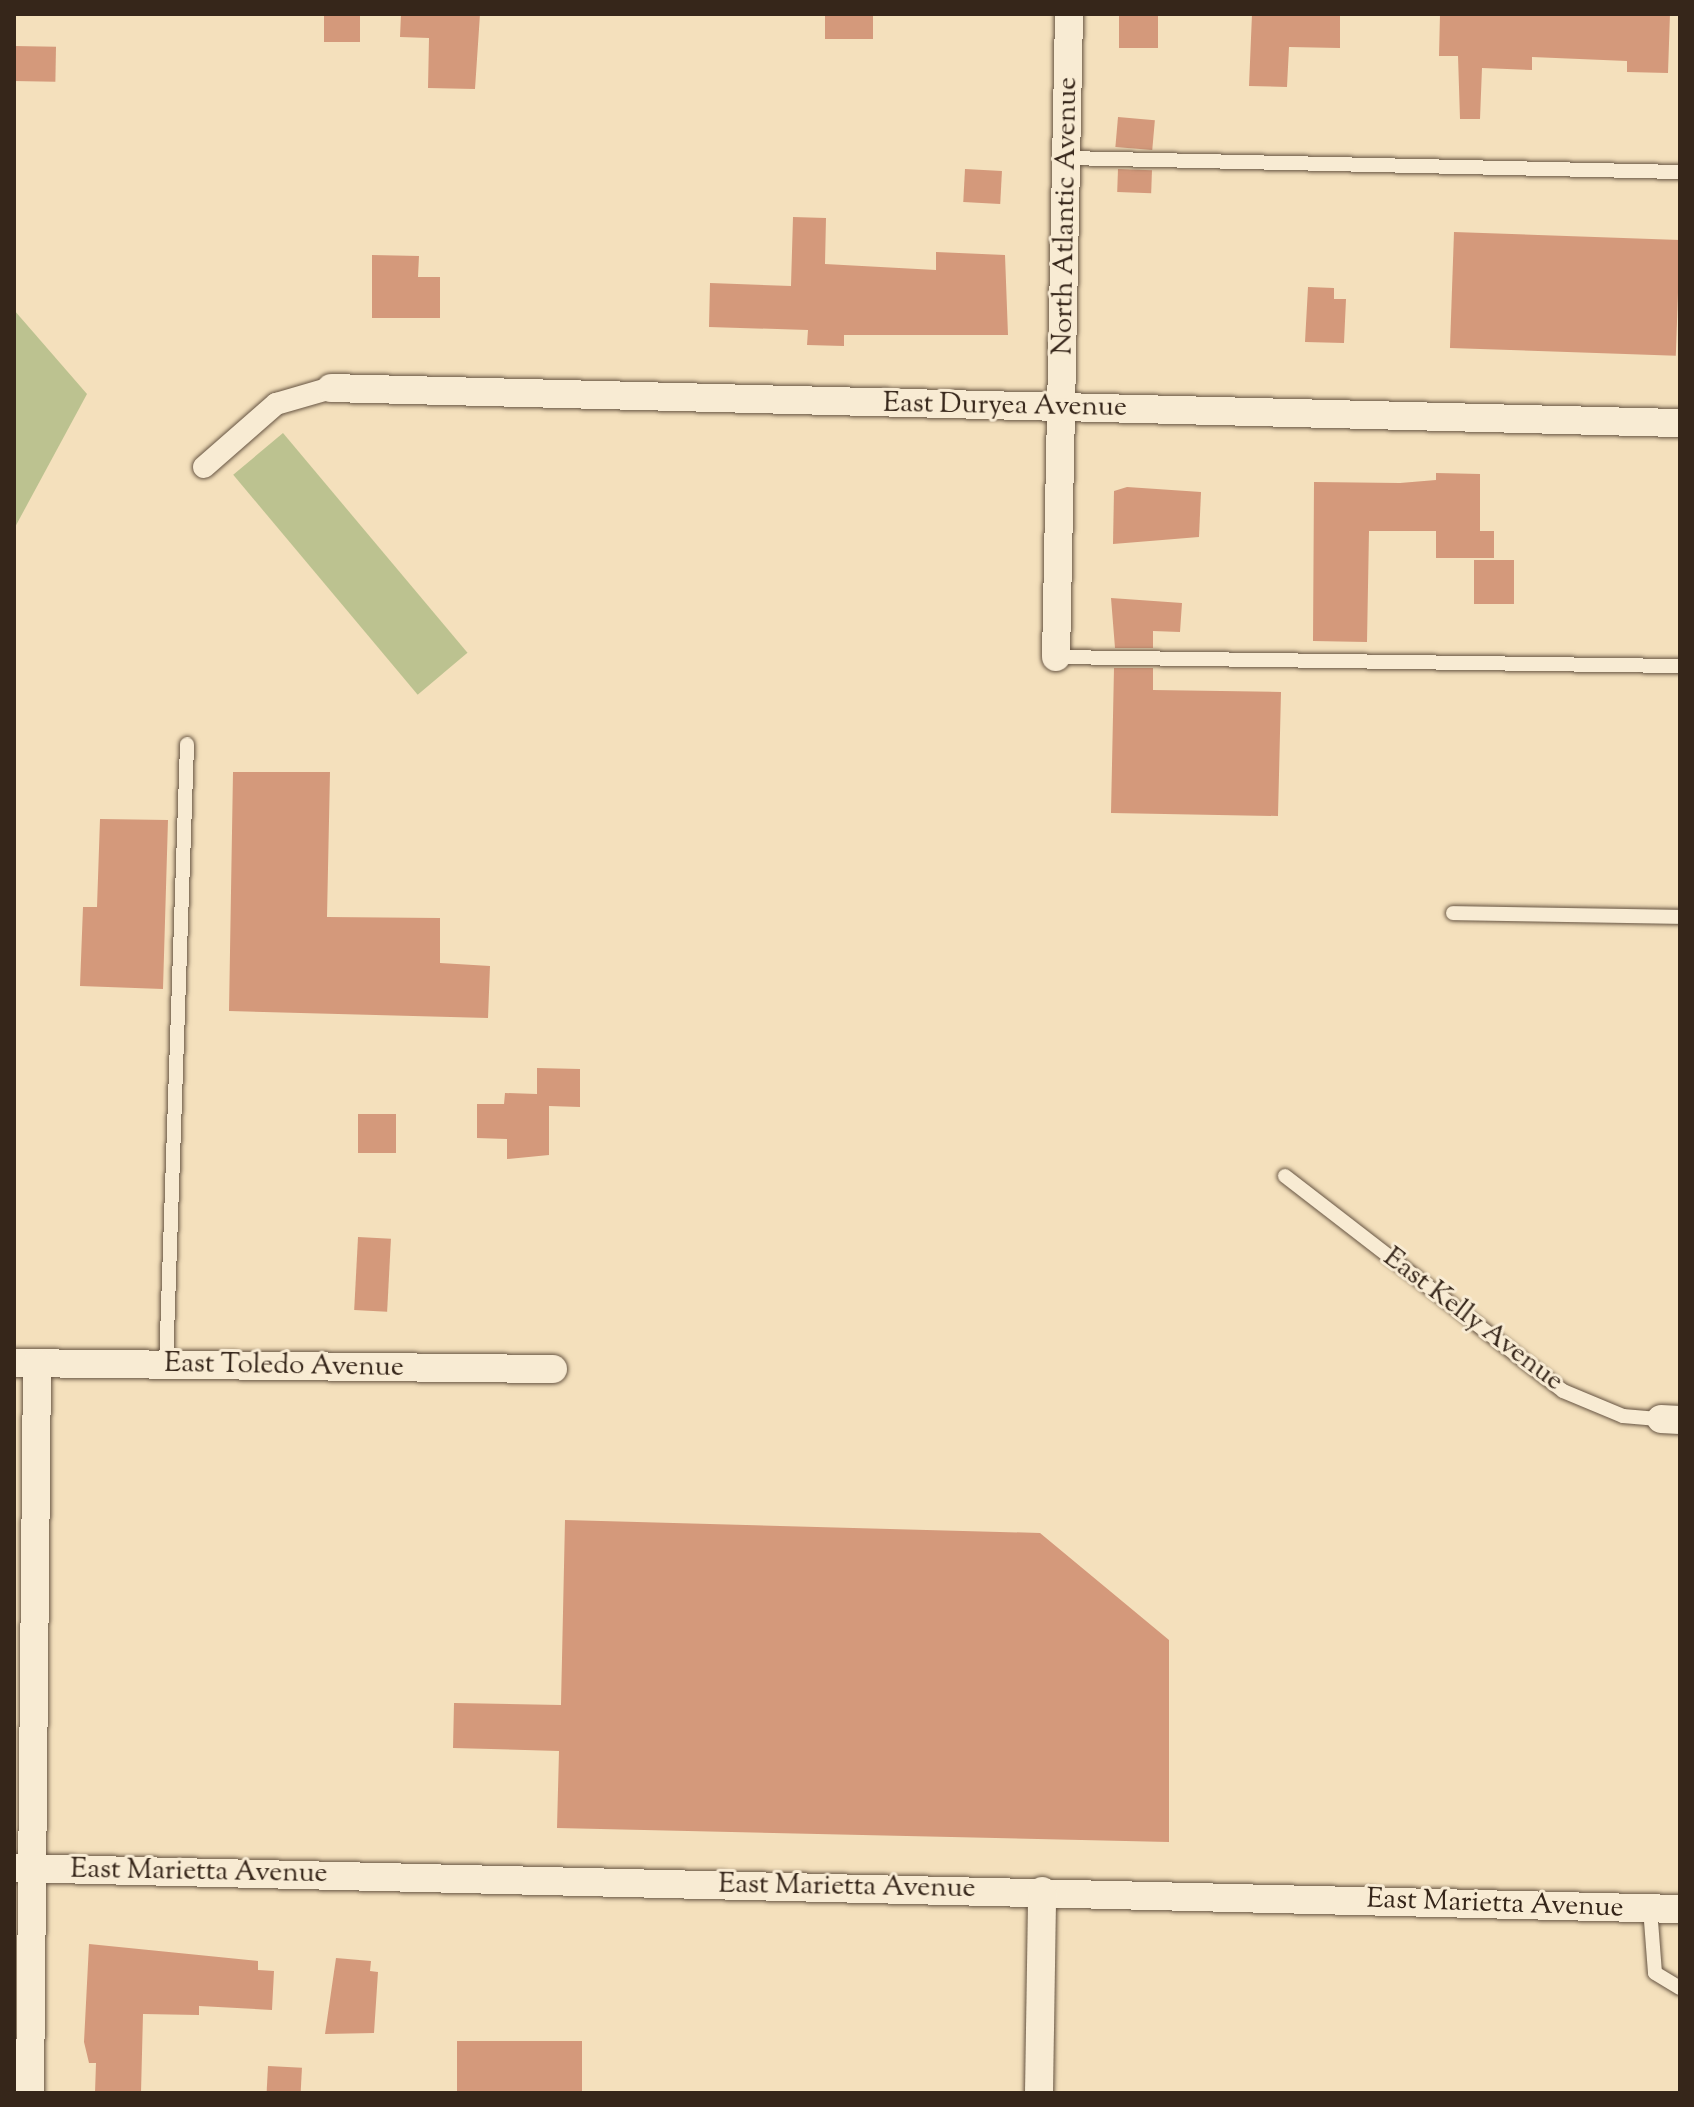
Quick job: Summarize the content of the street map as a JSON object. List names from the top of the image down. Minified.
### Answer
{"streets":{"street":["North Atlantic Avenue","East Duryea Avenue","East Toledo Avenue","East Marietta Avenue"],"lane":["East Kelly Avenue"]},"crossings":[["North Atlantic Avenue","East Duryea Avenue"]]}
